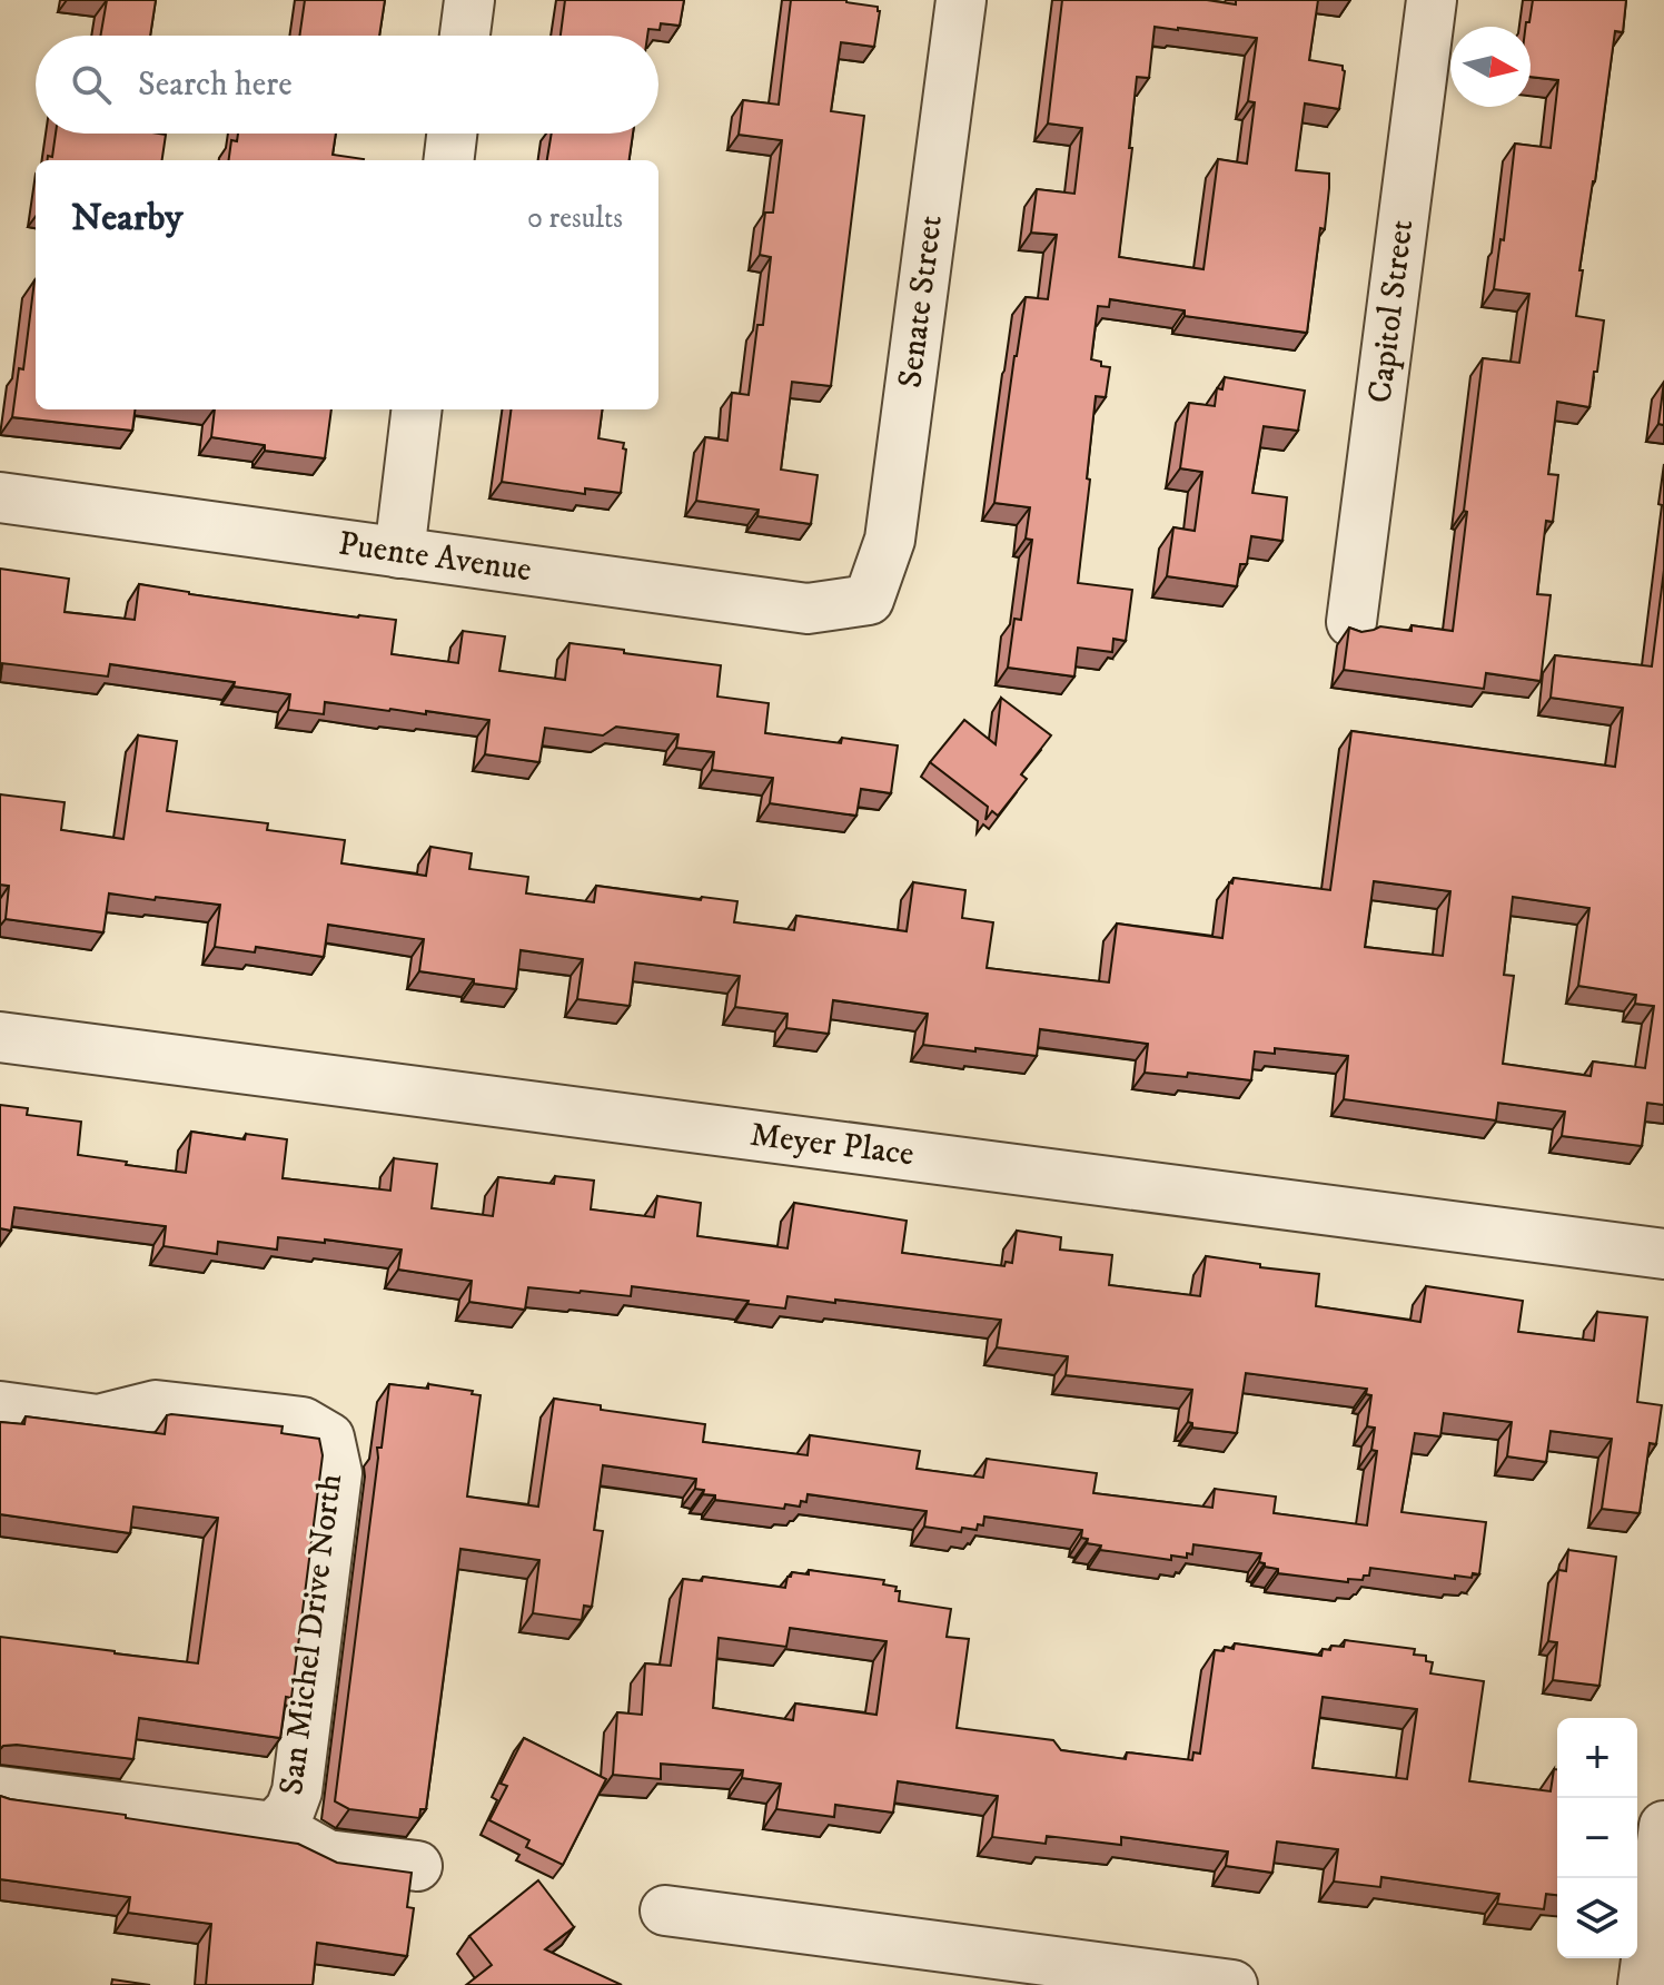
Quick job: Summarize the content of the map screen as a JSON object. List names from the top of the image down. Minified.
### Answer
{"streets":{"street":["Senate Street","Capitol Street","Puente Avenue","Meyer Place","San Michel Drive North"]},"crossings":[["Senate Street","Puente Avenue"]],"north":"right","page":{"search":"Search here","heading":["Nearby","0 results"],"map_buttons":["+","−"]}}
